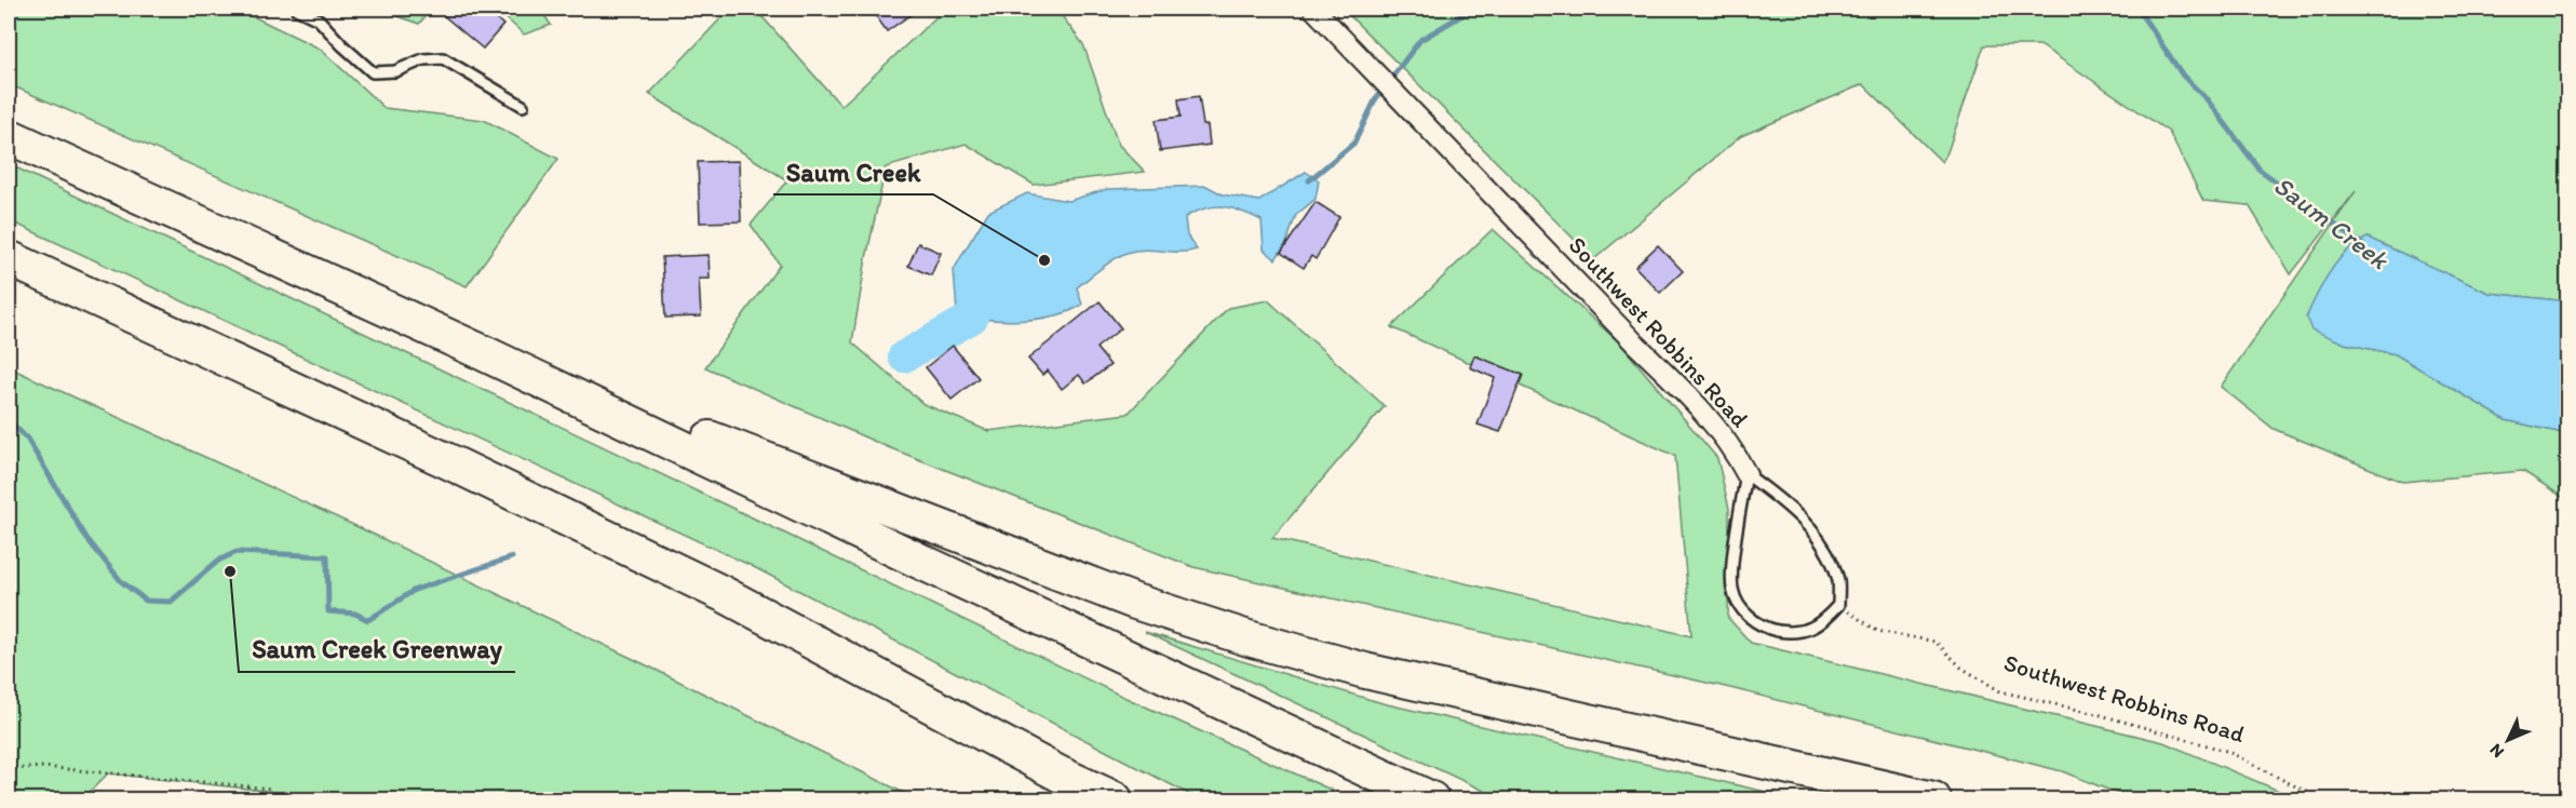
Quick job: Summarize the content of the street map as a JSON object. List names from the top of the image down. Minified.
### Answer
{"streets":{"street":["Southwest Robbins Road"]},"water":["Saum Creek"],"places":["Saum Creek","Saum Creek Greenway"],"north":"bottom left"}
